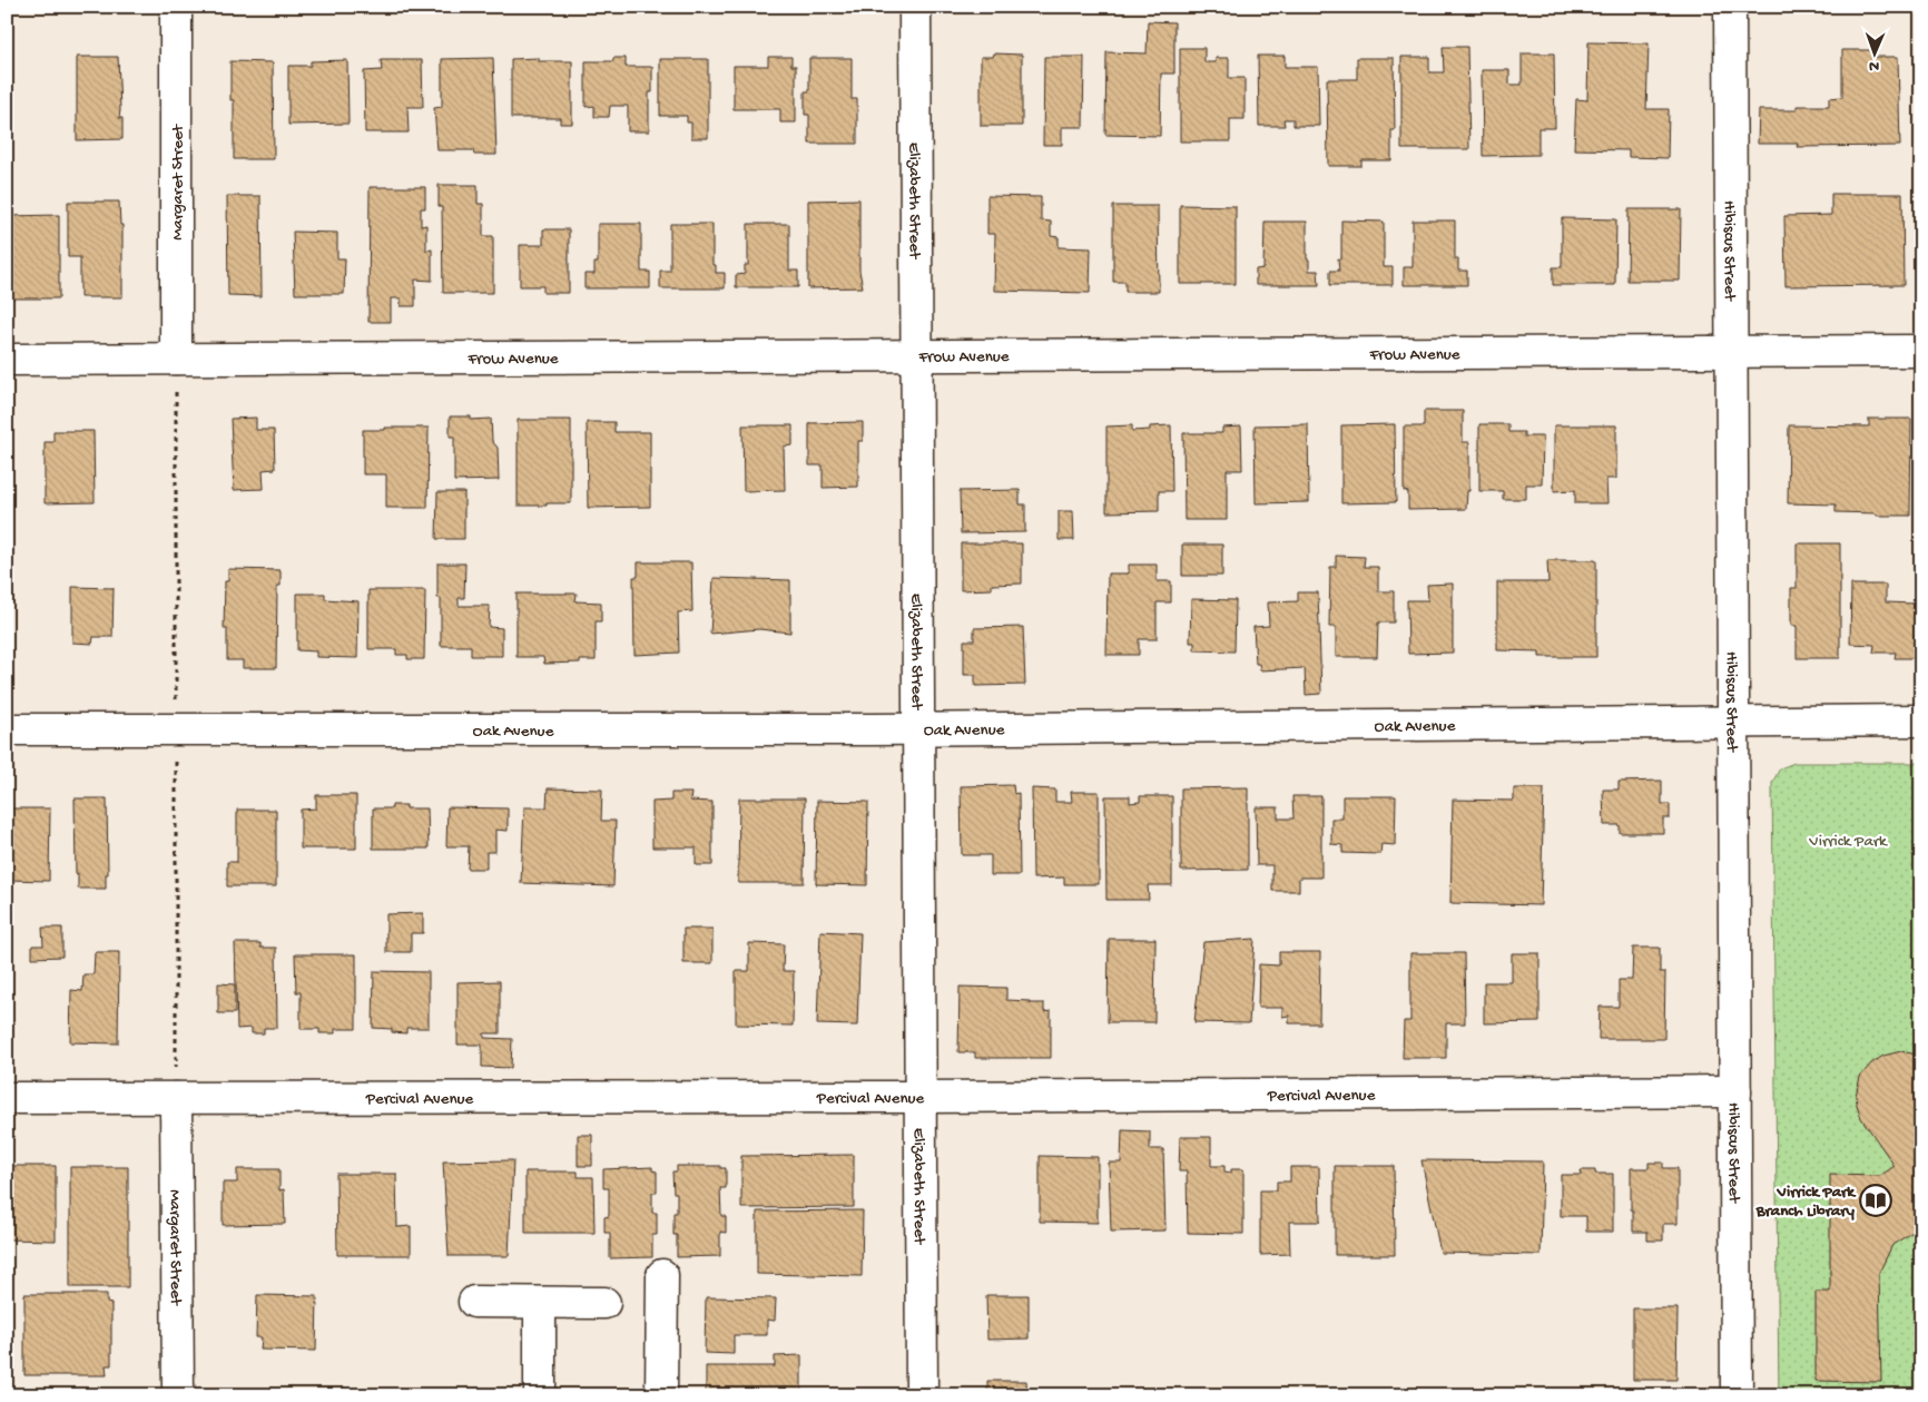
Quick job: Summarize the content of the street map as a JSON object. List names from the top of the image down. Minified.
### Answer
{"streets":{"street":["Margaret Street","Elizabeth Street","Hibiscus Street","Frow Avenue","Oak Avenue","Percival Avenue"]},"crossings":[["Margaret Street","Frow Avenue"],["Margaret Street","Percival Avenue"],["Elizabeth Street","Frow Avenue"],["Elizabeth Street","Oak Avenue"],["Elizabeth Street","Percival Avenue"],["Hibiscus Street","Frow Avenue"],["Hibiscus Street","Oak Avenue"],["Hibiscus Street","Percival Avenue"]],"parks":["Virrick Park"],"places":{"library":["Virrick Park Branch Library"]},"north":"bottom"}
